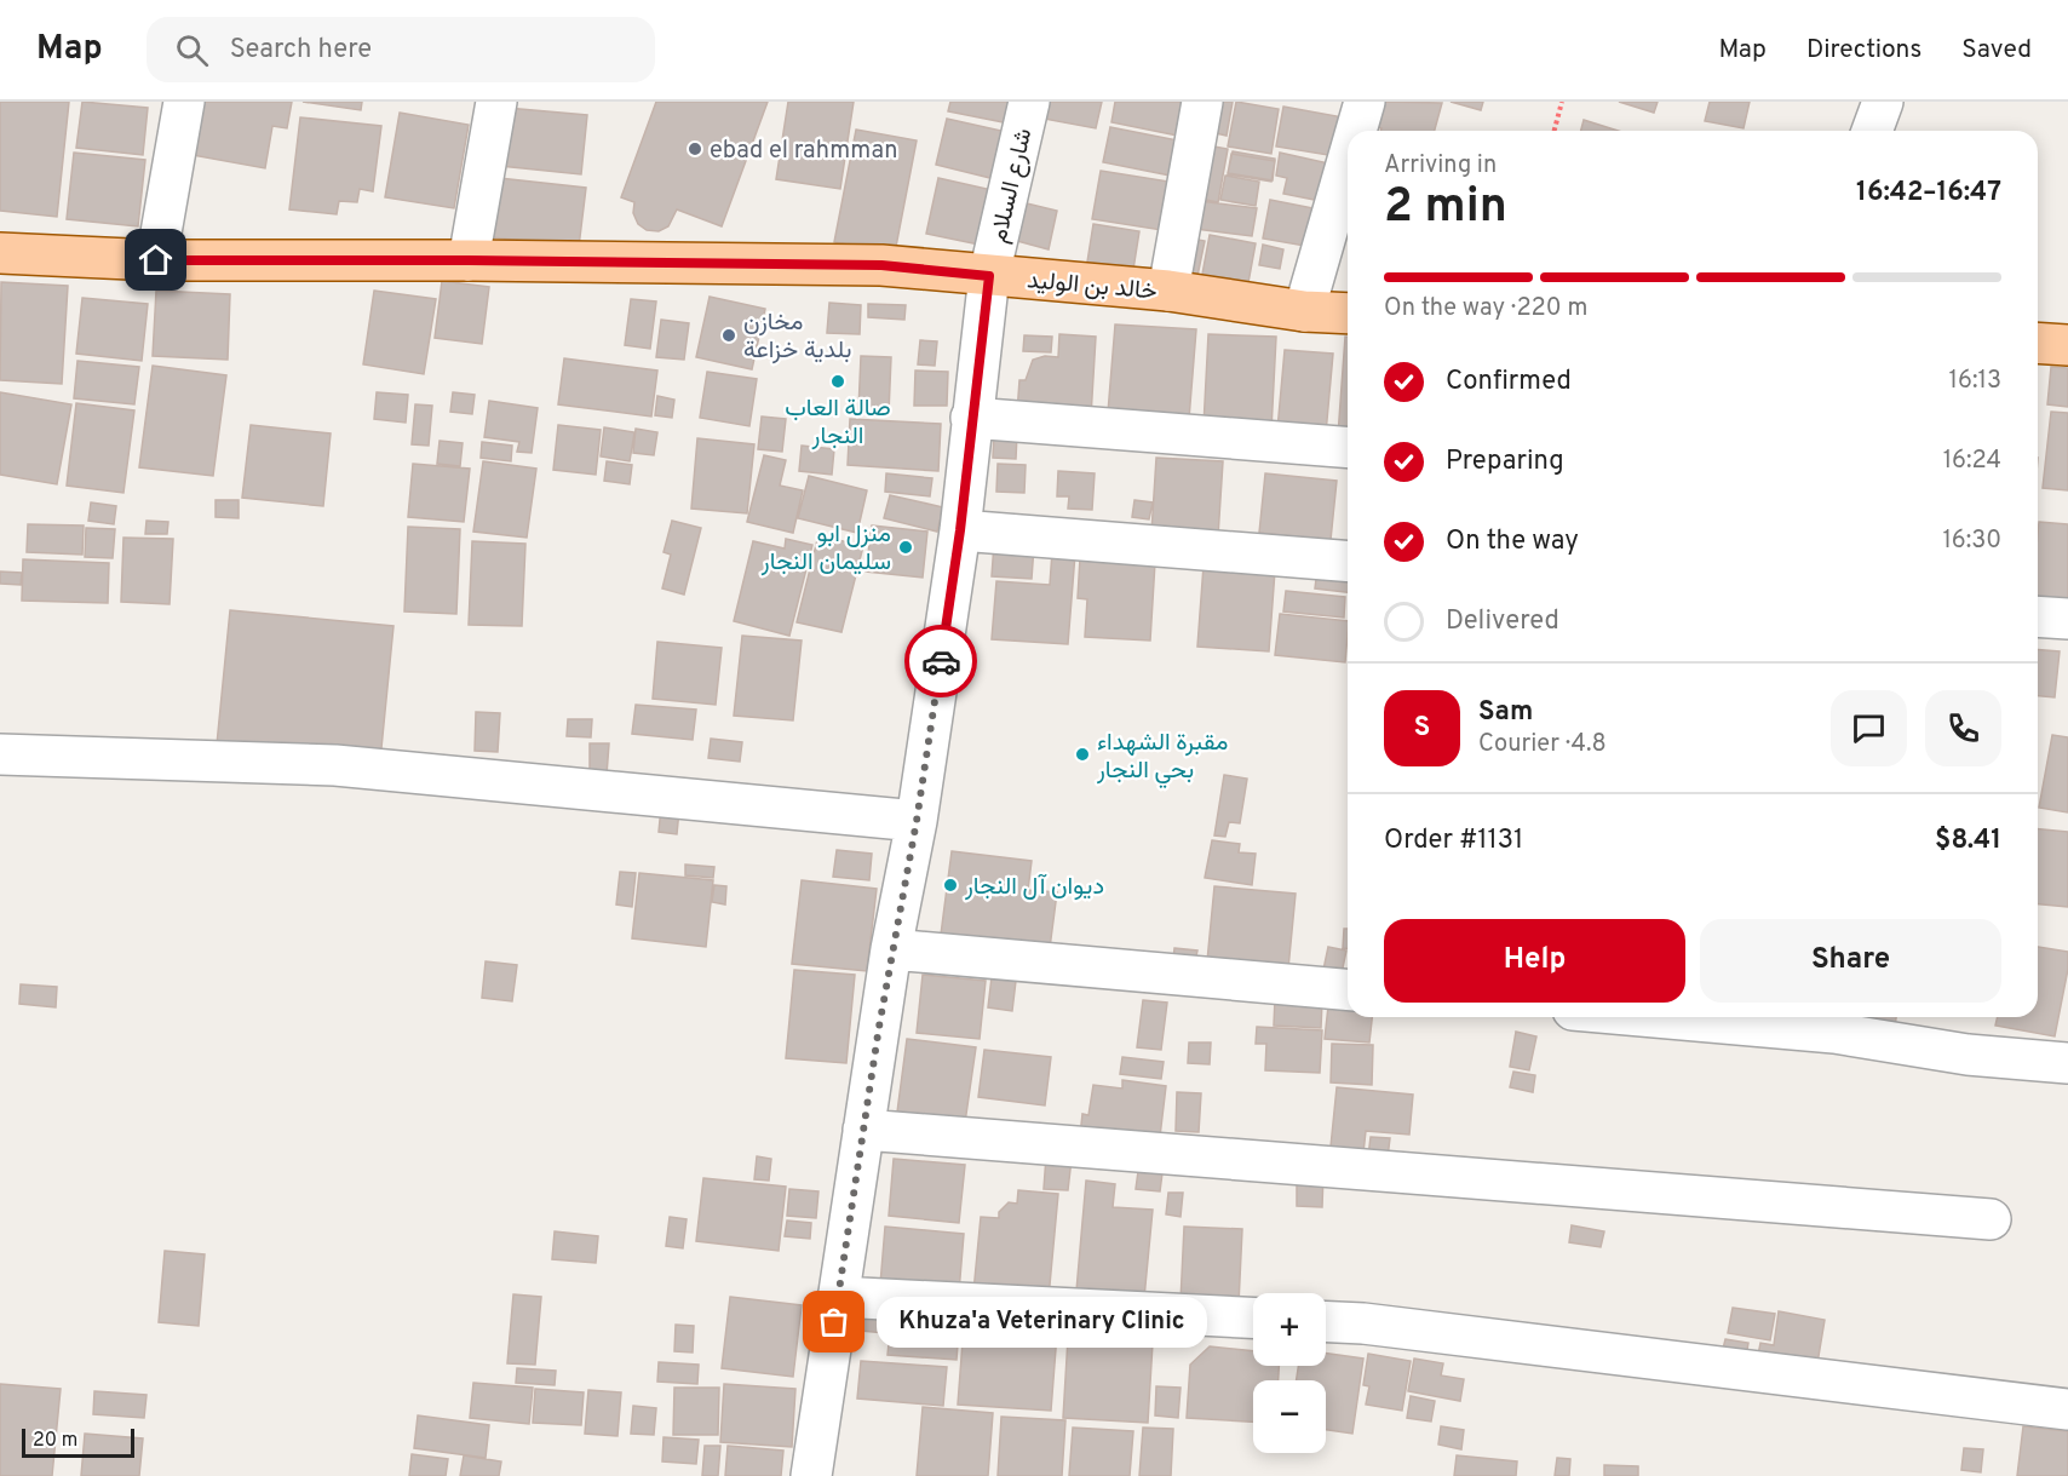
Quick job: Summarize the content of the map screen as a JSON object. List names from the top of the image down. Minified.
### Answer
{"streets":{"main road":["خالد بن الوليد"],"street":["شارع السلام"]},"crossings":[["شارع السلام","خالد بن الوليد"]],"places":["ebad el rahmman","مخازن بلدية خزاعة","صالة العاب النجار","منزل ابو سليمان النجار","مقبرة الشهداء بحي النجار","ديوان آل النجار","Khuza'a Veterinary Clinic"],"scale_bar":"20 m","page":{"header":"Map","search":"Search here","nav":["Map","Directions","Saved"],"heading":["2 min","Arriving in","16:42–16:47"],"panel":["Sam","Courier · 4.8","Order #1131","$8.41"],"bar":"On the way · 220 m","list":[["Confirmed","16:13"],["Preparing","16:24"],["On the way","16:30"],"Delivered"],"round":"S","buttons":["Help","Share"],"map_buttons":["+","−"],"bubble":"Khuza'a Veterinary Clinic","scale":"20 m"}}
